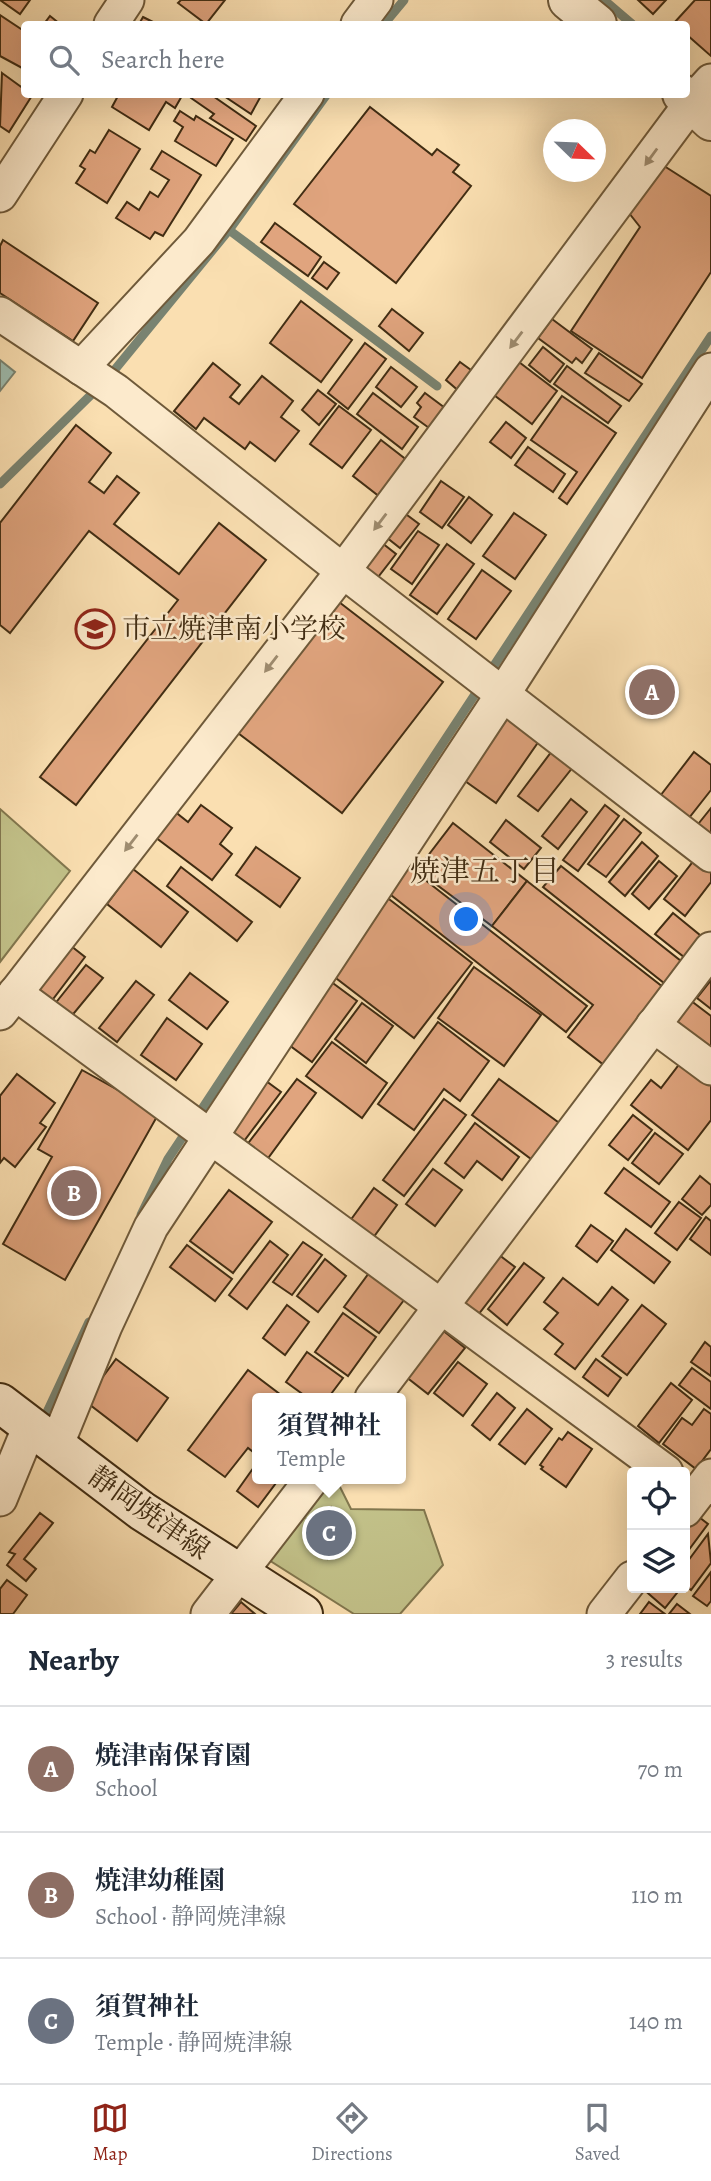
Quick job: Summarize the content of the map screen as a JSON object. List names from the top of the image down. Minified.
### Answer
{"streets":{"main road":["静岡焼津線"]},"districts":["焼津五丁目"],"places":{"school or university":["市立焼津南小学校"]},"north":"bottom right","page":{"search":"Search here","pins":["A","B","C"],"popup":["須賀神社","Temple"],"heading":["Nearby","3 results"],"list":[{"mark":"A","name":"焼津南保育園","note":"School","value":"70 m"},{"mark":"B","name":"焼津幼稚園","note":"School · 静岡焼津線","value":"110 m"},{"mark":"C","name":"須賀神社","note":"Temple · 静岡焼津線","value":"140 m"}],"nav":["Map","Directions","Saved"]}}
